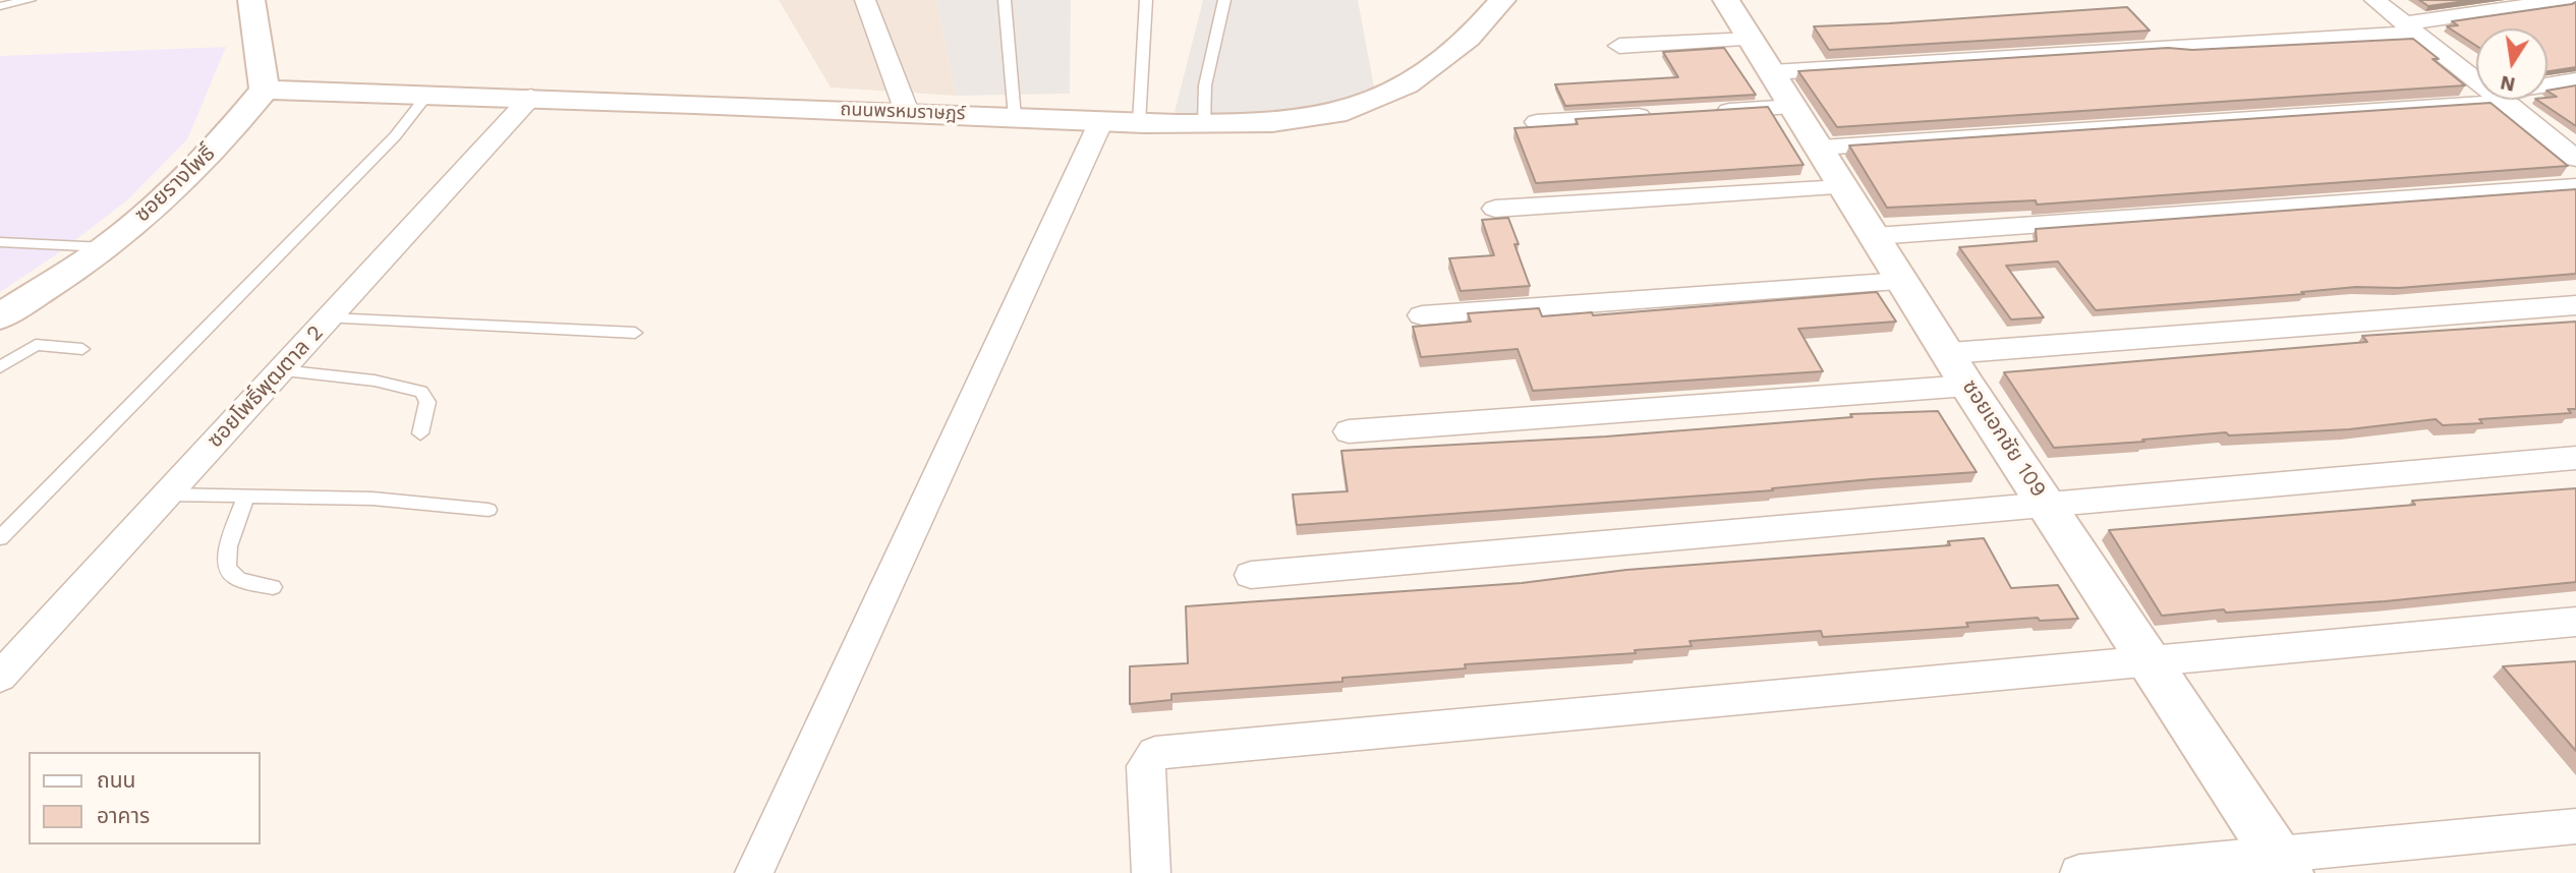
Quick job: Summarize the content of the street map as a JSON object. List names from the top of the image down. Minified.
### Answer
{"streets":{"street":["ถนนพรหมราษฎร์","ซอยรางโพธิ์","ซอยโพธิ์พุฒตาล 2","ซอยเอกชัย 109"]},"crossings":[["ถนนพรหมราษฎร์","ซอยรางโพธิ์"],["ถนนพรหมราษฎร์","ซอยโพธิ์พุฒตาล 2"]],"legend":["ถนน","อาคาร"],"north":"bottom"}
